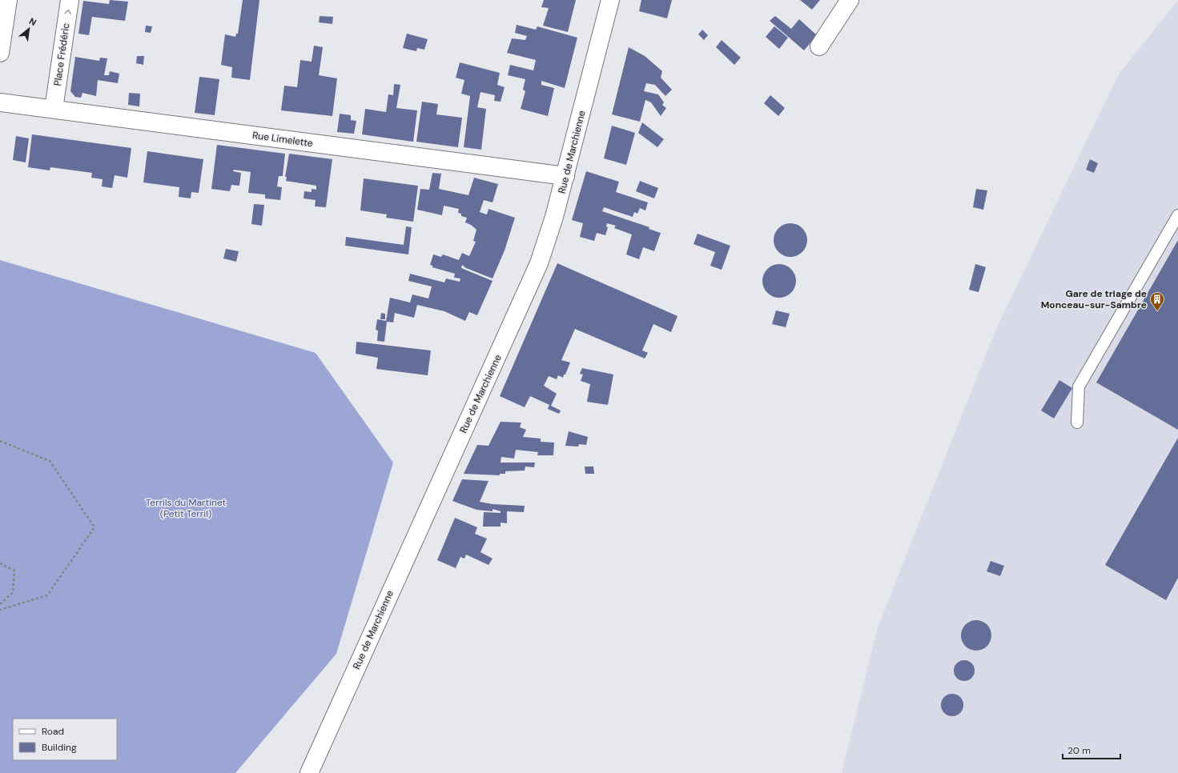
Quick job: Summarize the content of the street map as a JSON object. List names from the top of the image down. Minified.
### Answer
{"streets":{"main road":["Place Frédéric","Rue Limelette","Rue de Marchienne"]},"crossings":[["Place Frédéric","Rue Limelette"],["Rue Limelette","Rue de Marchienne"]],"parks":["Terrils du Martinet (Petit Terril)"],"places":{"building":["Gare de triage de Monceau-sur-Sambre"]},"legend":["Road","Building"],"scale_bar":"20 m","north":"top right"}
